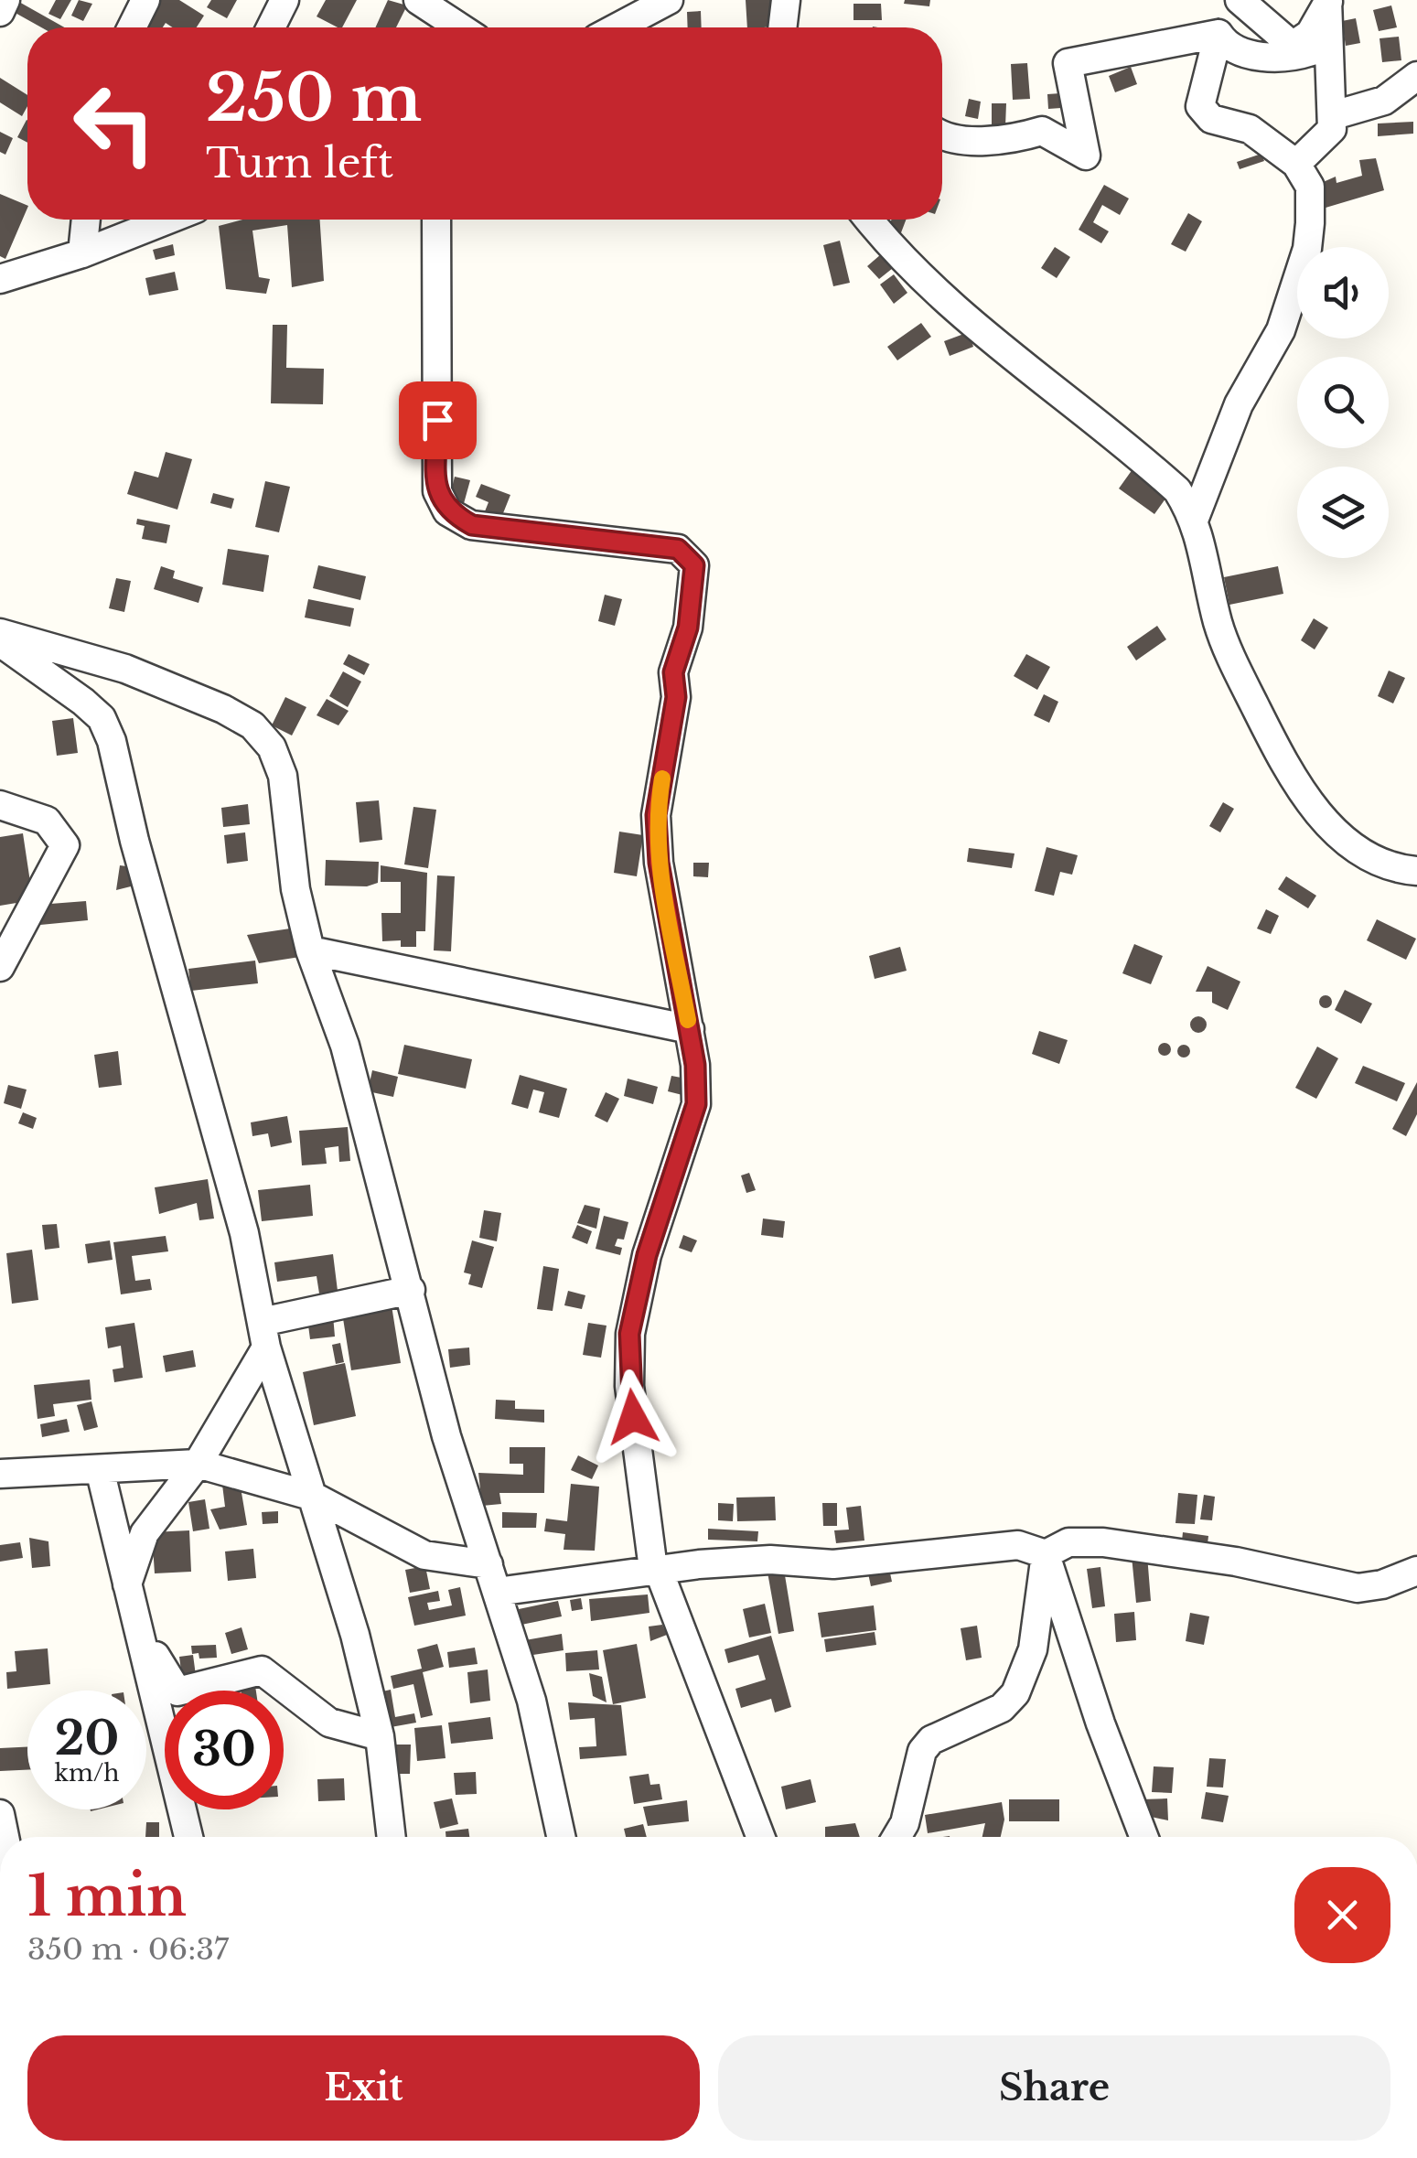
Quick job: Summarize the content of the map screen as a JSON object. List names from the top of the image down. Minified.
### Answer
{"page":{"turn":["250 m","Turn left"],"speed":"20 km/h","limit":"30","heading":["1 min","350 m · 06:37"],"buttons":["Exit","Share"]}}
